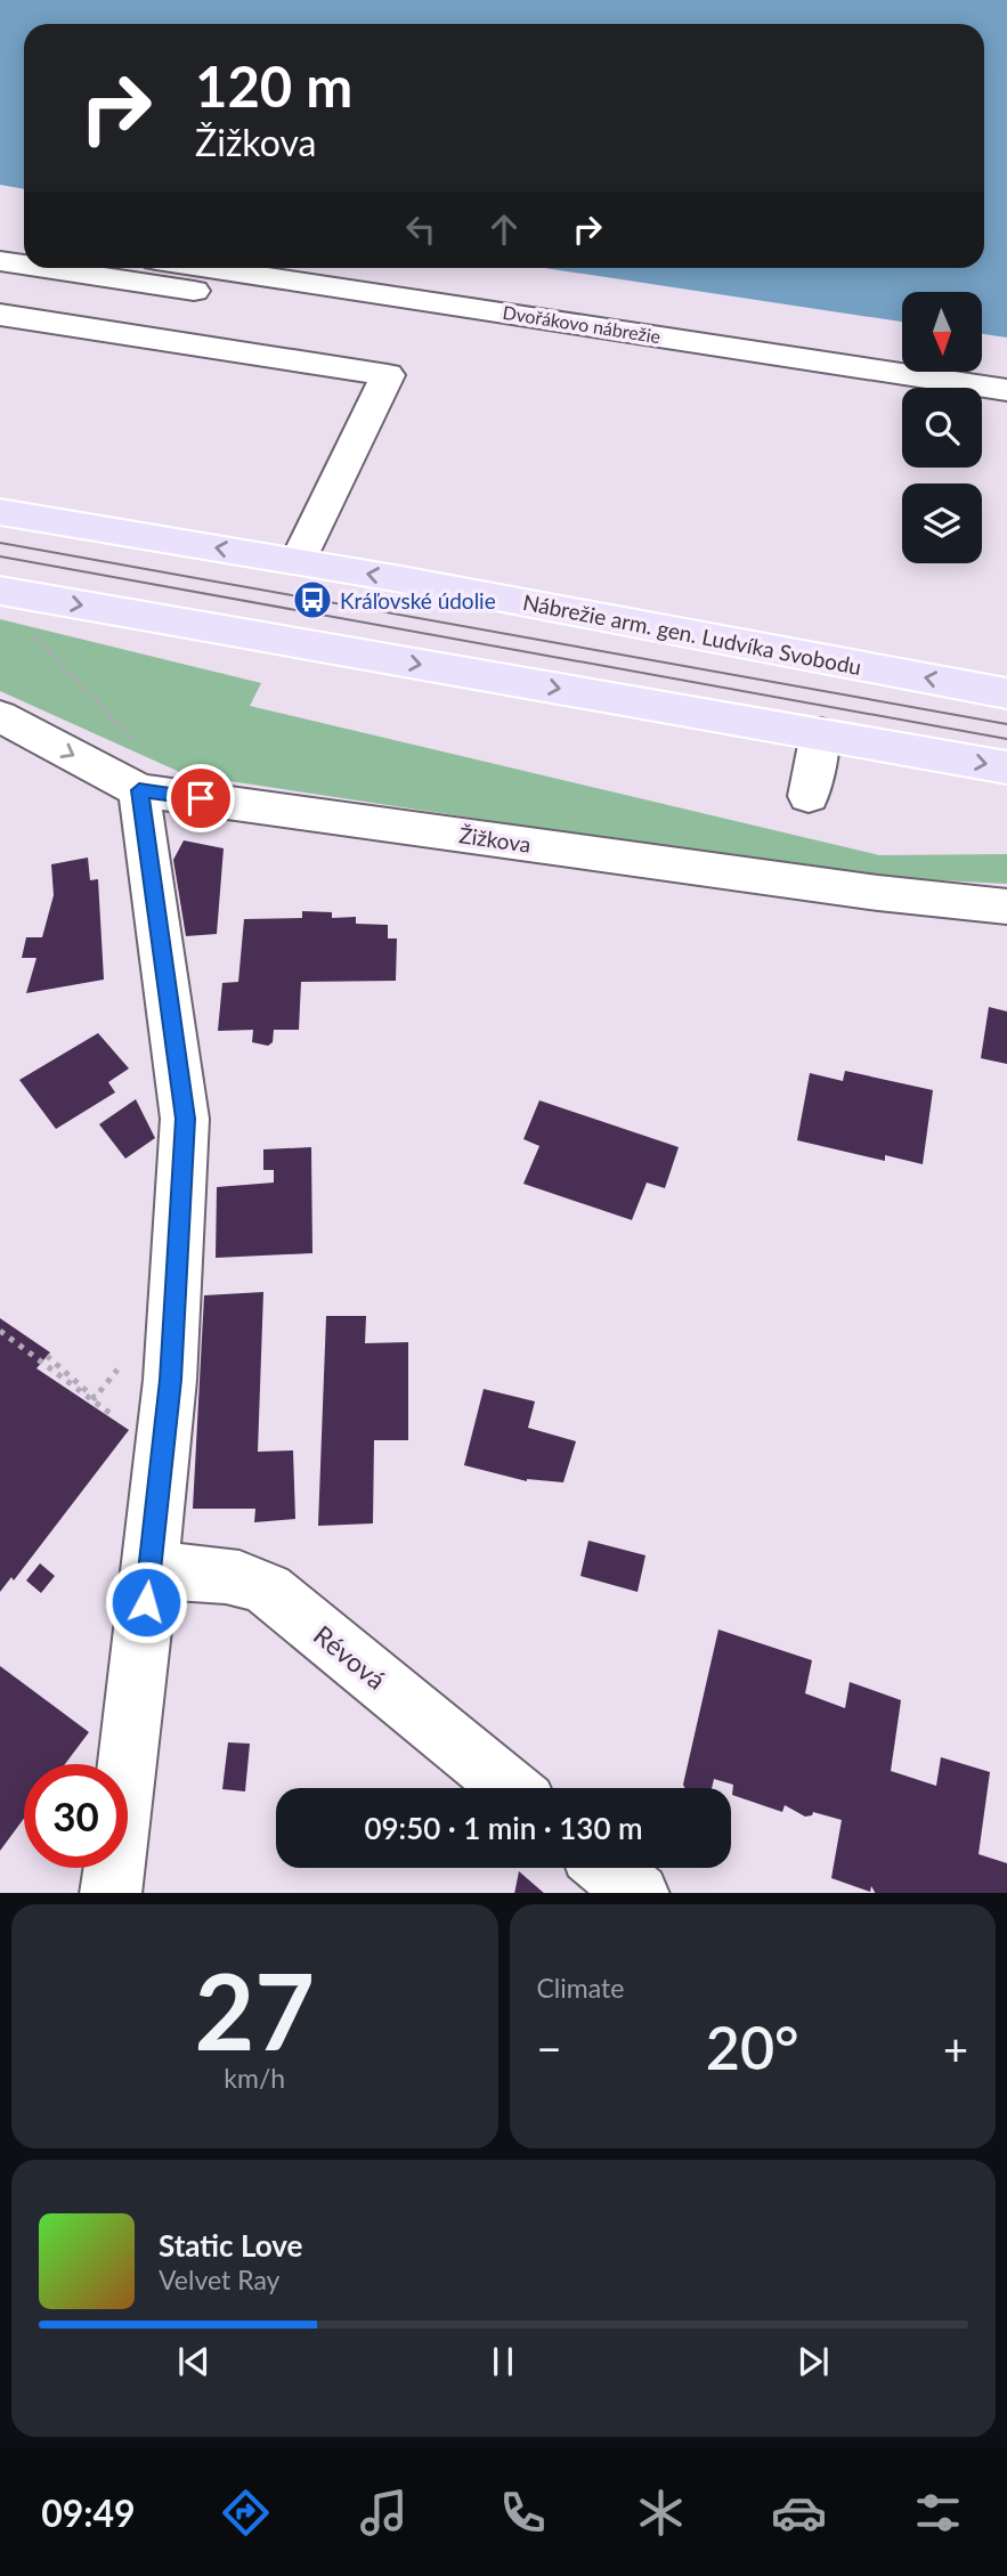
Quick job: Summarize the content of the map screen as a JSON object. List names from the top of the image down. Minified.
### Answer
{"streets":{"main road":["Nábrežie arm. gen. Ludvíka Svobodu"],"street":["Dvořákovo nábrežie","Žižkova","Révová"]},"places":{"bus stop":["Kráľovské údolie"]},"north":"bottom","page":{"turn":["120 m","Žižkova"],"limit":"30","trip":"09:50 · 1 min · 130 m","tile":[["27","km/h"],"Climate"],"heat":["−","20°","+"],"song":["Static Love","Velvet Ray"],"tabs":"09:49"}}
